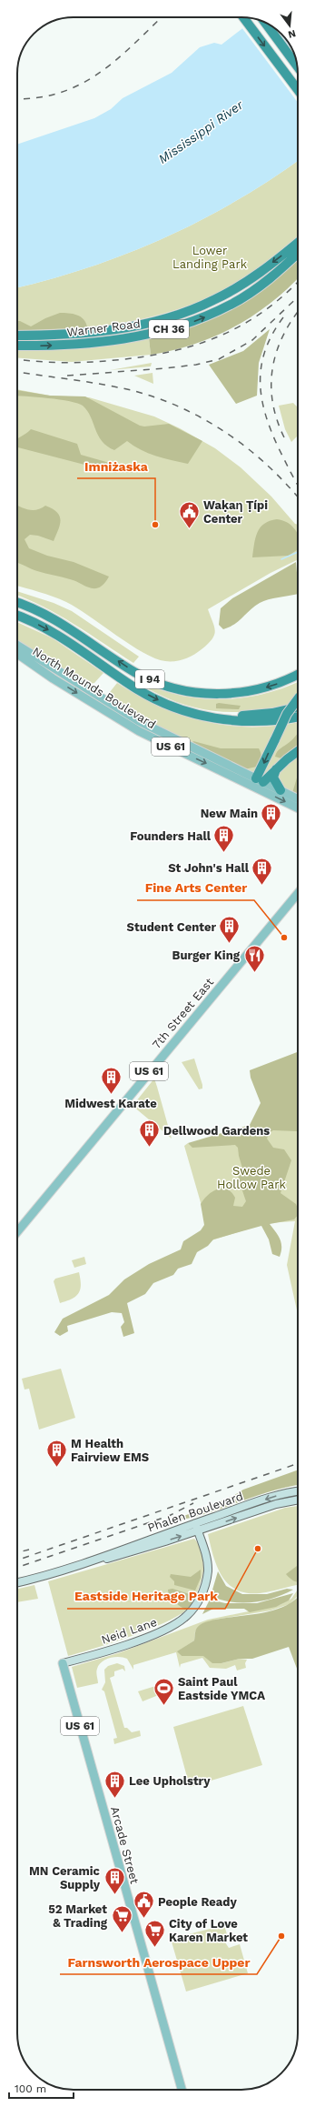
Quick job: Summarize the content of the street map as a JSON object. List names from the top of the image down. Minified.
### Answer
{"streets":{"highway":["Warner Road","CH 36","I 94"],"main road":["North Mounds Boulevard","US 61","7th Street East","Phalen Boulevard","Neid Lane","Arcade Street"]},"crossings":[["Phalen Boulevard","Neid Lane"],["Neid Lane","Arcade Street"]],"water":["Mississippi River"],"parks":["Lower Landing Park","Swede Hollow Park"],"places":{"other":["Imniżaska","Fine Arts Center","Eastside Heritage Park","Farnsworth Aerospace Upper"],"public building":["Waḳaƞ Ṭípi Center","People Ready"],"building":["New Main","Founders Hall","St John's Hall","Student Center","Midwest Karate","Dellwood Gardens","M Health Fairview EMS","Lee Upholstry","MN Ceramic Supply"],"restaurant":["Burger King"],"sports":["Saint Paul Eastside YMCA"],"supermarket":["52 Market & Trading","City of Love Karen Market"]},"scale_bar":"100 m","north":"bottom"}
